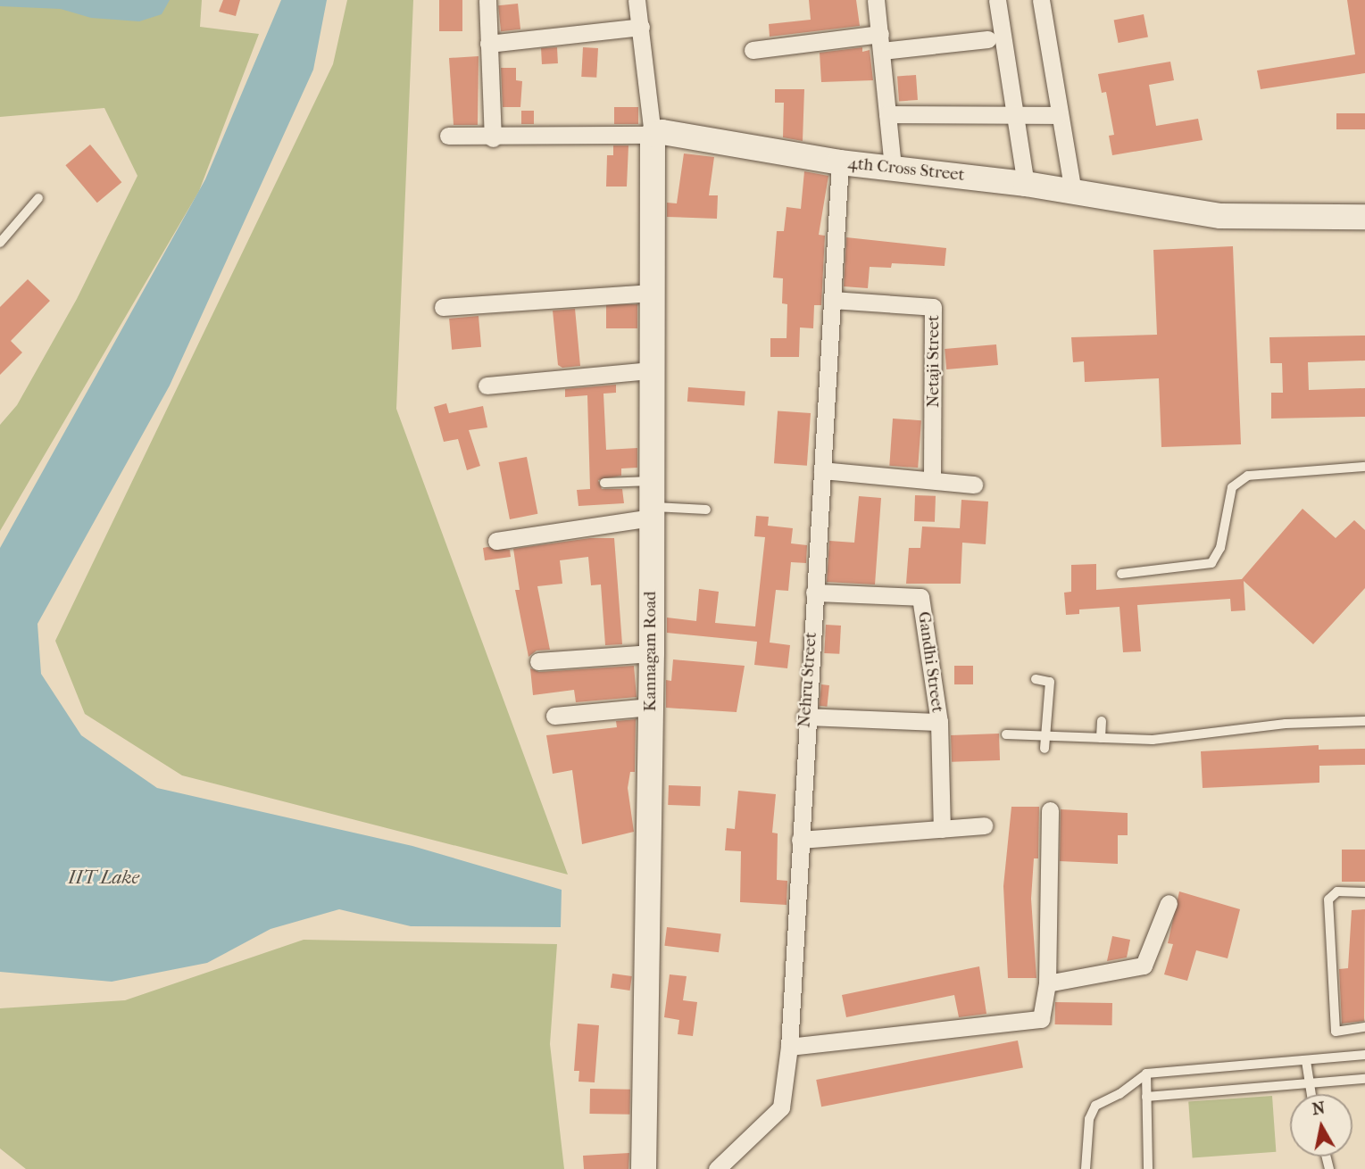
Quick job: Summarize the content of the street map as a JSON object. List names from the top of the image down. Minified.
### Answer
{"streets":{"street":["4th Cross Street","Netaji Street","Kannagam Road","Gandhi Street","Nehru Street"]},"crossings":[["4th Cross Street","Kannagam Road"],["4th Cross Street","Nehru Street"],["Netaji Street","Nehru Street"],["Gandhi Street","Nehru Street"]],"water":["IIT Lake"],"north":"top"}
